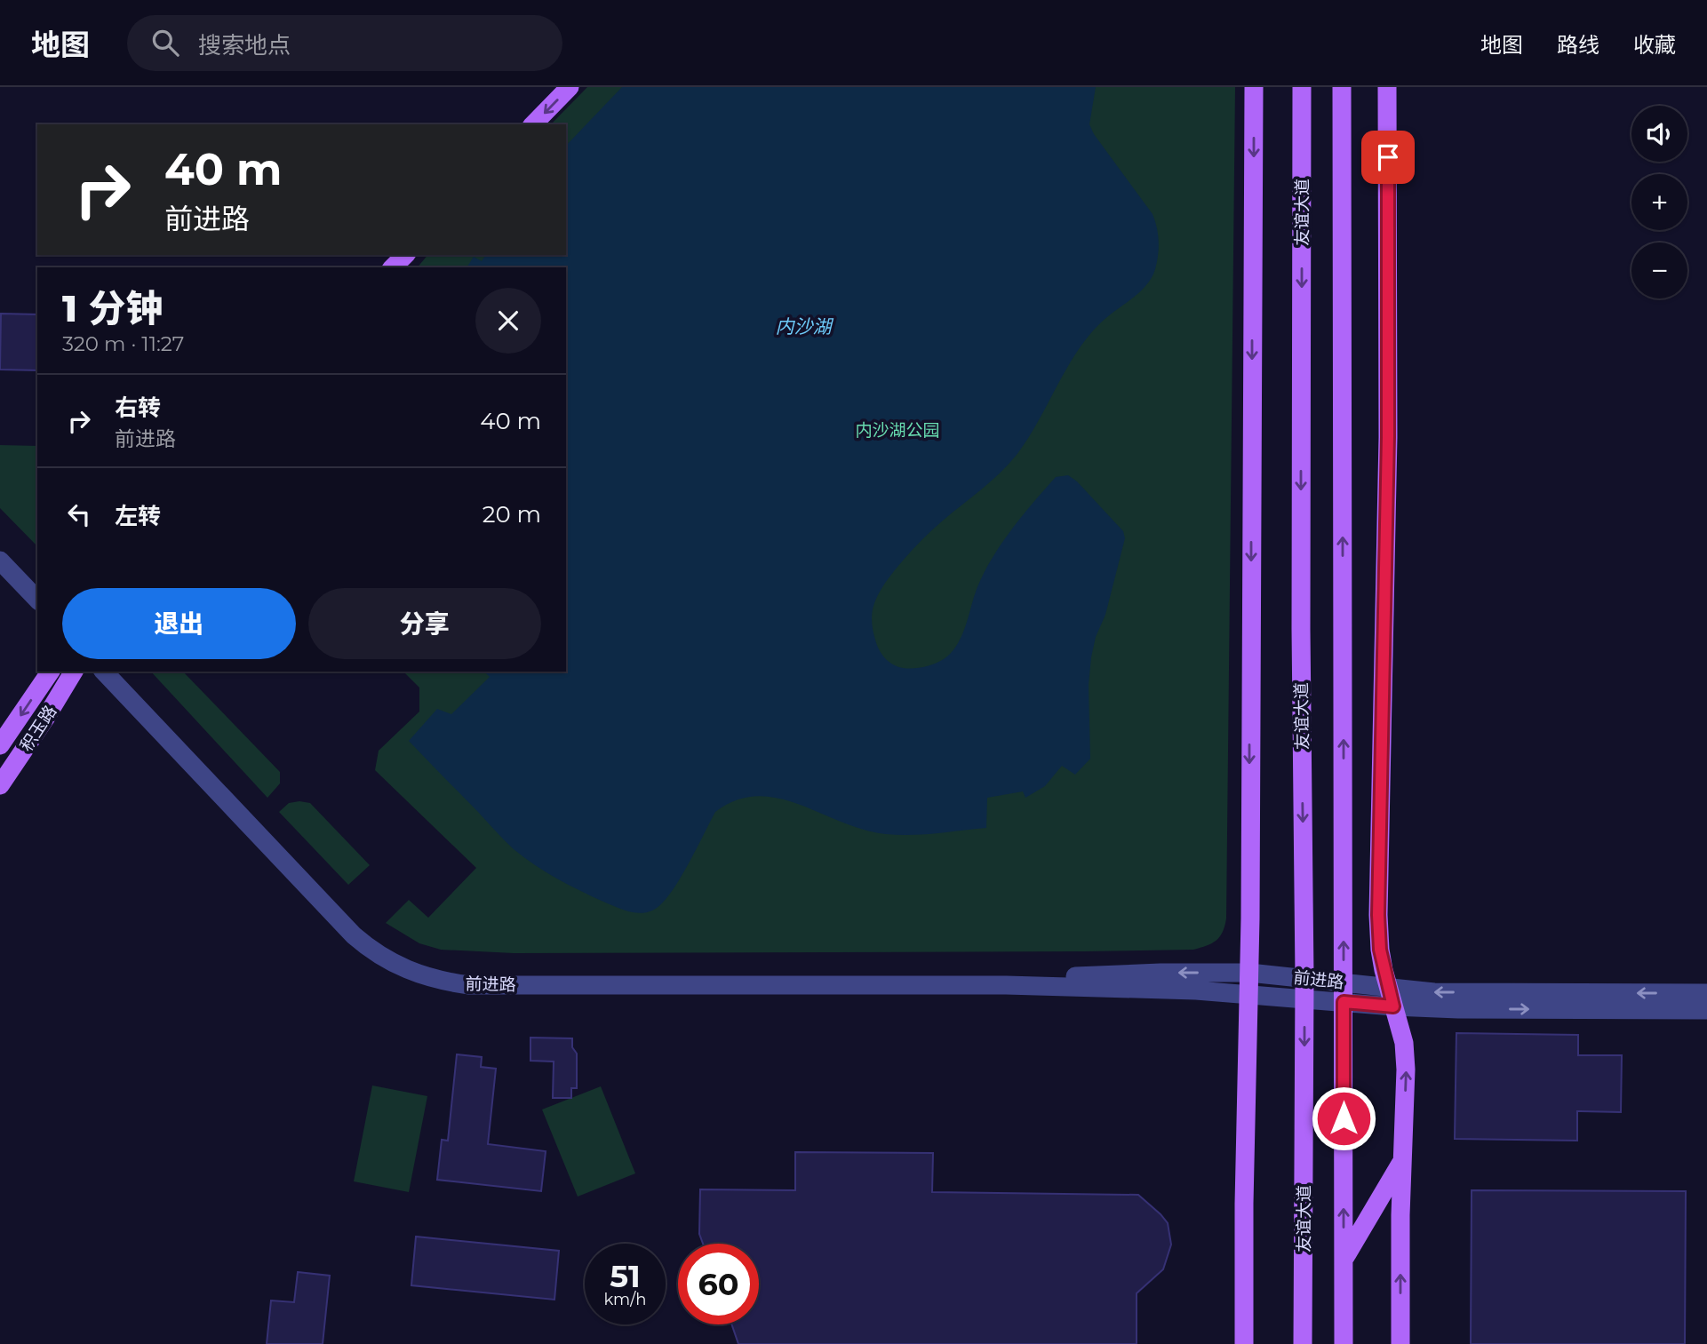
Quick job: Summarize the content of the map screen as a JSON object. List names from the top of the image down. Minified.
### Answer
{"streets":{"main road":["友谊大道","积玉路"],"street":["前进路"]},"crossings":[["友谊大道","前进路"]],"water":["内沙湖"],"parks":["内沙湖公园"],"page":{"header":"地图","search":"搜索地点","nav":["地图","路线","收藏"],"map_buttons":["+","−"],"turn":["40 m","前进路"],"heading":["1 分钟","320 m · 11:27"],"list":[{"name":"右转","note":"前进路","value":"40 m"},{"name":"左转","value":"20 m"}],"buttons":["退出","分享"],"speed":"51 km/h","limit":"60"}}
